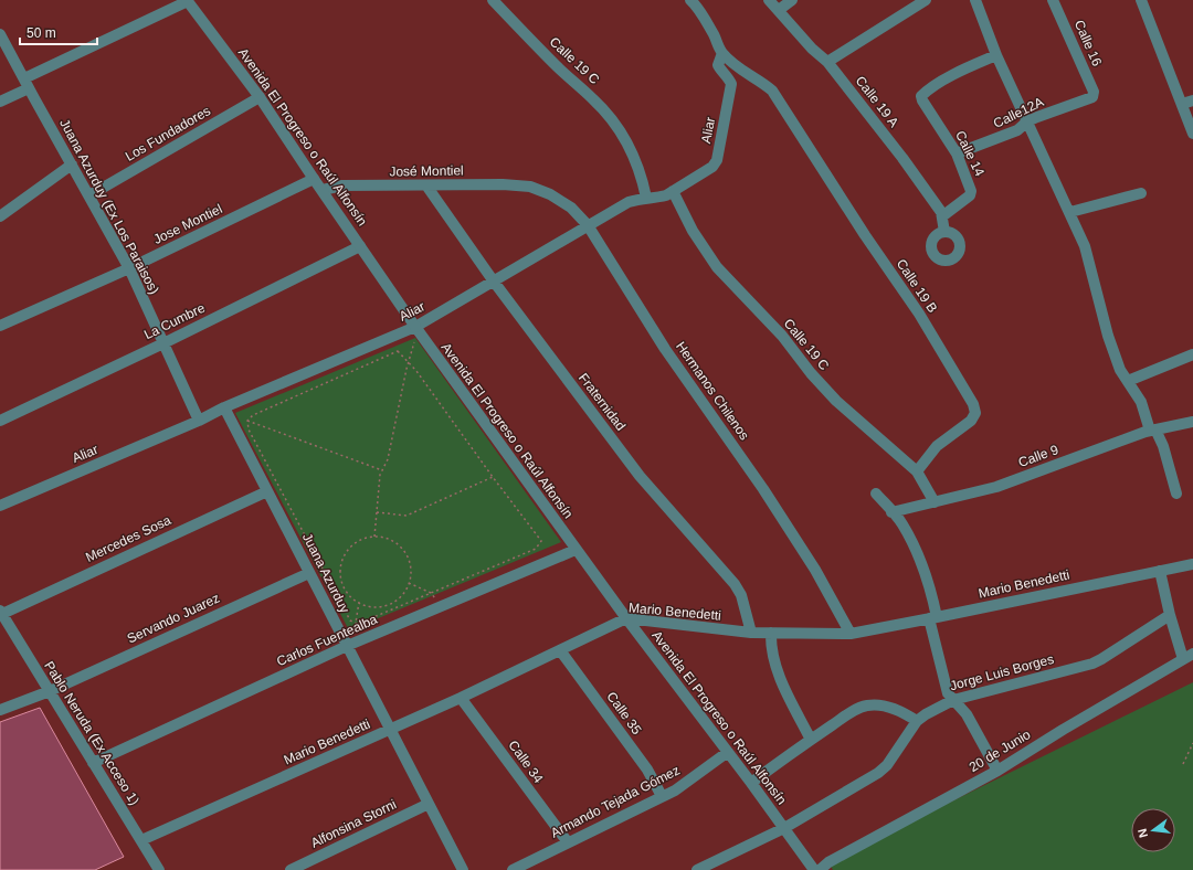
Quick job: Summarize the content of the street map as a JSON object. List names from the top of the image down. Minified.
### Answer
{"streets":{"street":["Calle 16","Calle 19 C","Calle 19 A","Calle12A","Aliar","Los Fundadores","Avenida El Progreso o Raúl Alfonsín","Calle 14","José Montiel","Juana Azurduy (Ex Los Paraisos)","Jose Montiel","Calle 19 B","La Cumbre","Hermanos Chilenos","Fraternidad","Calle 9","Mercedes Sosa","Juana Azurduy","Mario Benedetti","Servando Juarez","Carlos Fuentealba","Jorge Luis Borges","Calle 35","Pablo Neruda (Ex Acceso 1)","20 de Junio","Calle 34","Armando Tejada Gómez","Alfonsina Storni"]},"crossings":[["Calle 16","Calle12A"],["Calle 19 C","Aliar"],["Calle 19 C","Calle 19 B"],["Calle 19 C","Calle 9"],["Calle 19 A","Calle 14"],["Calle12A","Calle 14"],["Aliar","Avenida El Progreso o Raúl Alfonsín"],["Aliar","Juana Azurduy (Ex Los Paraisos)"],["Aliar","Calle 19 B"],["Aliar","Hermanos Chilenos"],["Aliar","Fraternidad"],["Aliar","Juana Azurduy"],["Los Fundadores","Avenida El Progreso o Raúl Alfonsín"],["Los Fundadores","Juana Azurduy (Ex Los Paraisos)"],["Avenida El Progreso o Raúl Alfonsín","José Montiel"],["Avenida El Progreso o Raúl Alfonsín","Jose Montiel"],["Avenida El Progreso o Raúl Alfonsín","La Cumbre"],["Avenida El Progreso o Raúl Alfonsín","Mario Benedetti"],["Avenida El Progreso o Raúl Alfonsín","Carlos Fuentealba"],["Avenida El Progreso o Raúl Alfonsín","Jorge Luis Borges"],["Avenida El Progreso o Raúl Alfonsín","Armando Tejada Gómez"],["José Montiel","Hermanos Chilenos"],["José Montiel","Fraternidad"],["Juana Azurduy (Ex Los Paraisos)","Jose Montiel"],["Juana Azurduy (Ex Los Paraisos)","La Cumbre"],["Hermanos Chilenos","Mario Benedetti"],["Fraternidad","Mario Benedetti"],["Mercedes Sosa","Juana Azurduy"],["Mercedes Sosa","Pablo Neruda (Ex Acceso 1)"],["Juana Azurduy","Mario Benedetti"],["Juana Azurduy","Servando Juarez"],["Juana Azurduy","Carlos Fuentealba"],["Juana Azurduy","Alfonsina Storni"],["Mario Benedetti","Calle 35"],["Mario Benedetti","Pablo Neruda (Ex Acceso 1)"],["Mario Benedetti","Calle 34"],["Servando Juarez","Pablo Neruda (Ex Acceso 1)"],["Carlos Fuentealba","Pablo Neruda (Ex Acceso 1)"],["Calle 35","Armando Tejada Gómez"],["Calle 34","Armando Tejada Gómez"]],"scale_bar":"50 m","north":"left"}
